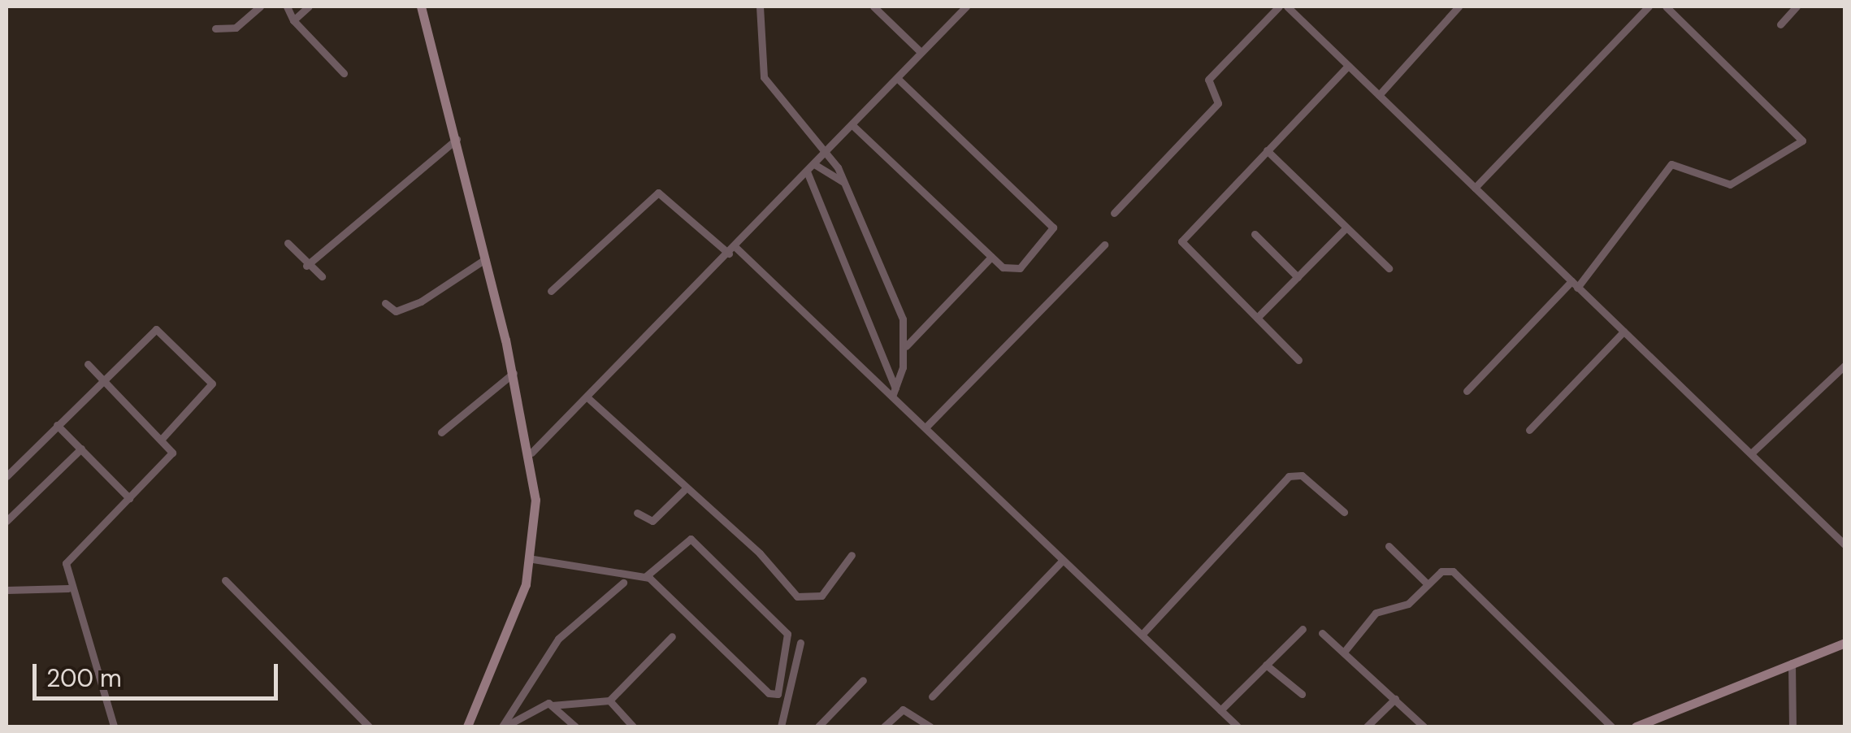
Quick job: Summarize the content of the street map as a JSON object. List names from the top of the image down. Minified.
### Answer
{"scale_bar":"200 m"}
